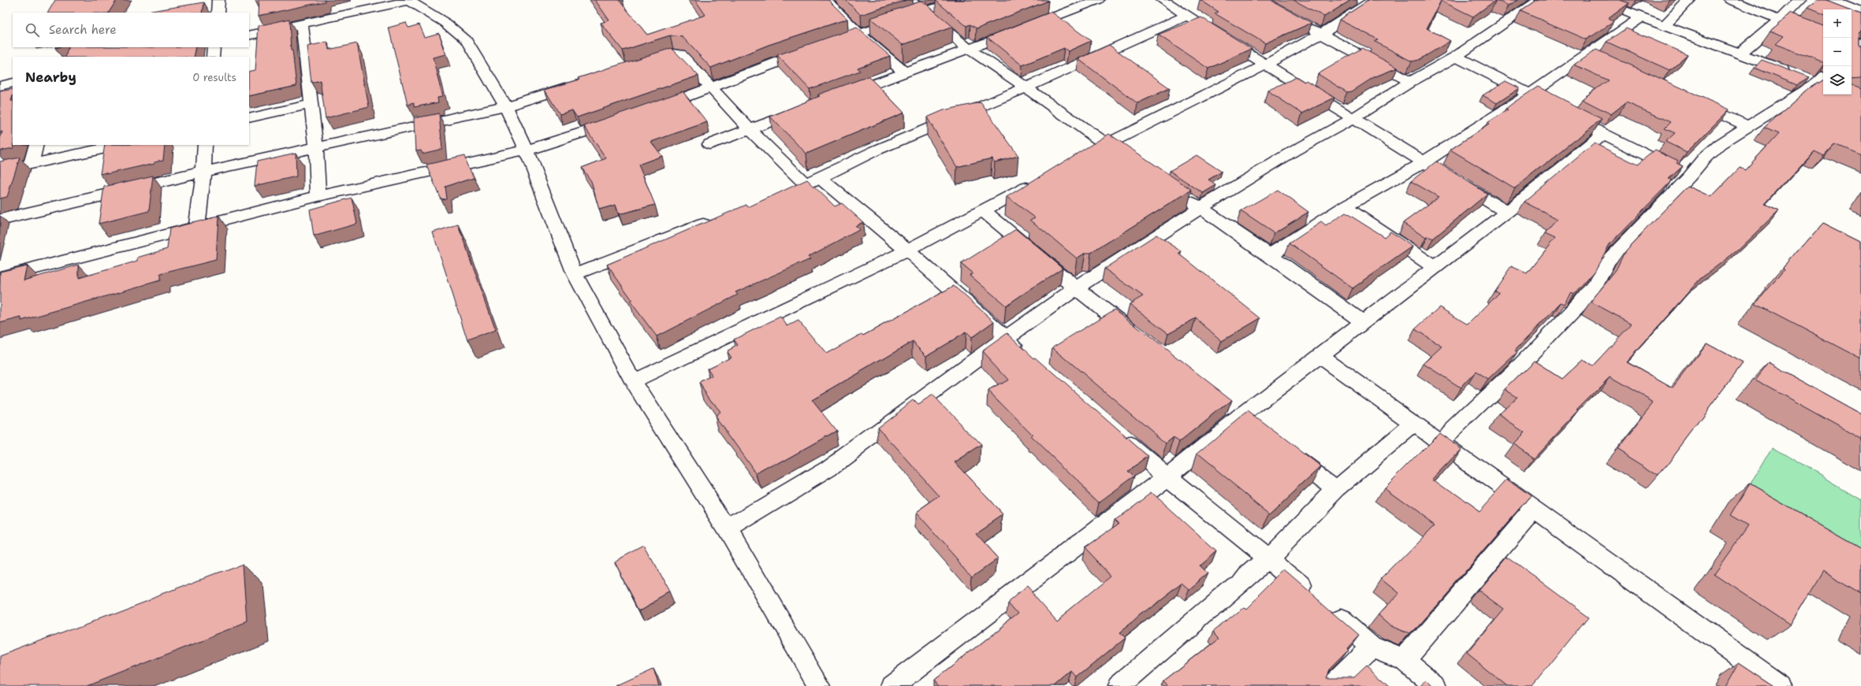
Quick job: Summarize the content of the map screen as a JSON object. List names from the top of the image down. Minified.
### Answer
{"page":{"map_buttons":["+","−"],"search":"Search here","heading":["Nearby","0 results"]}}
